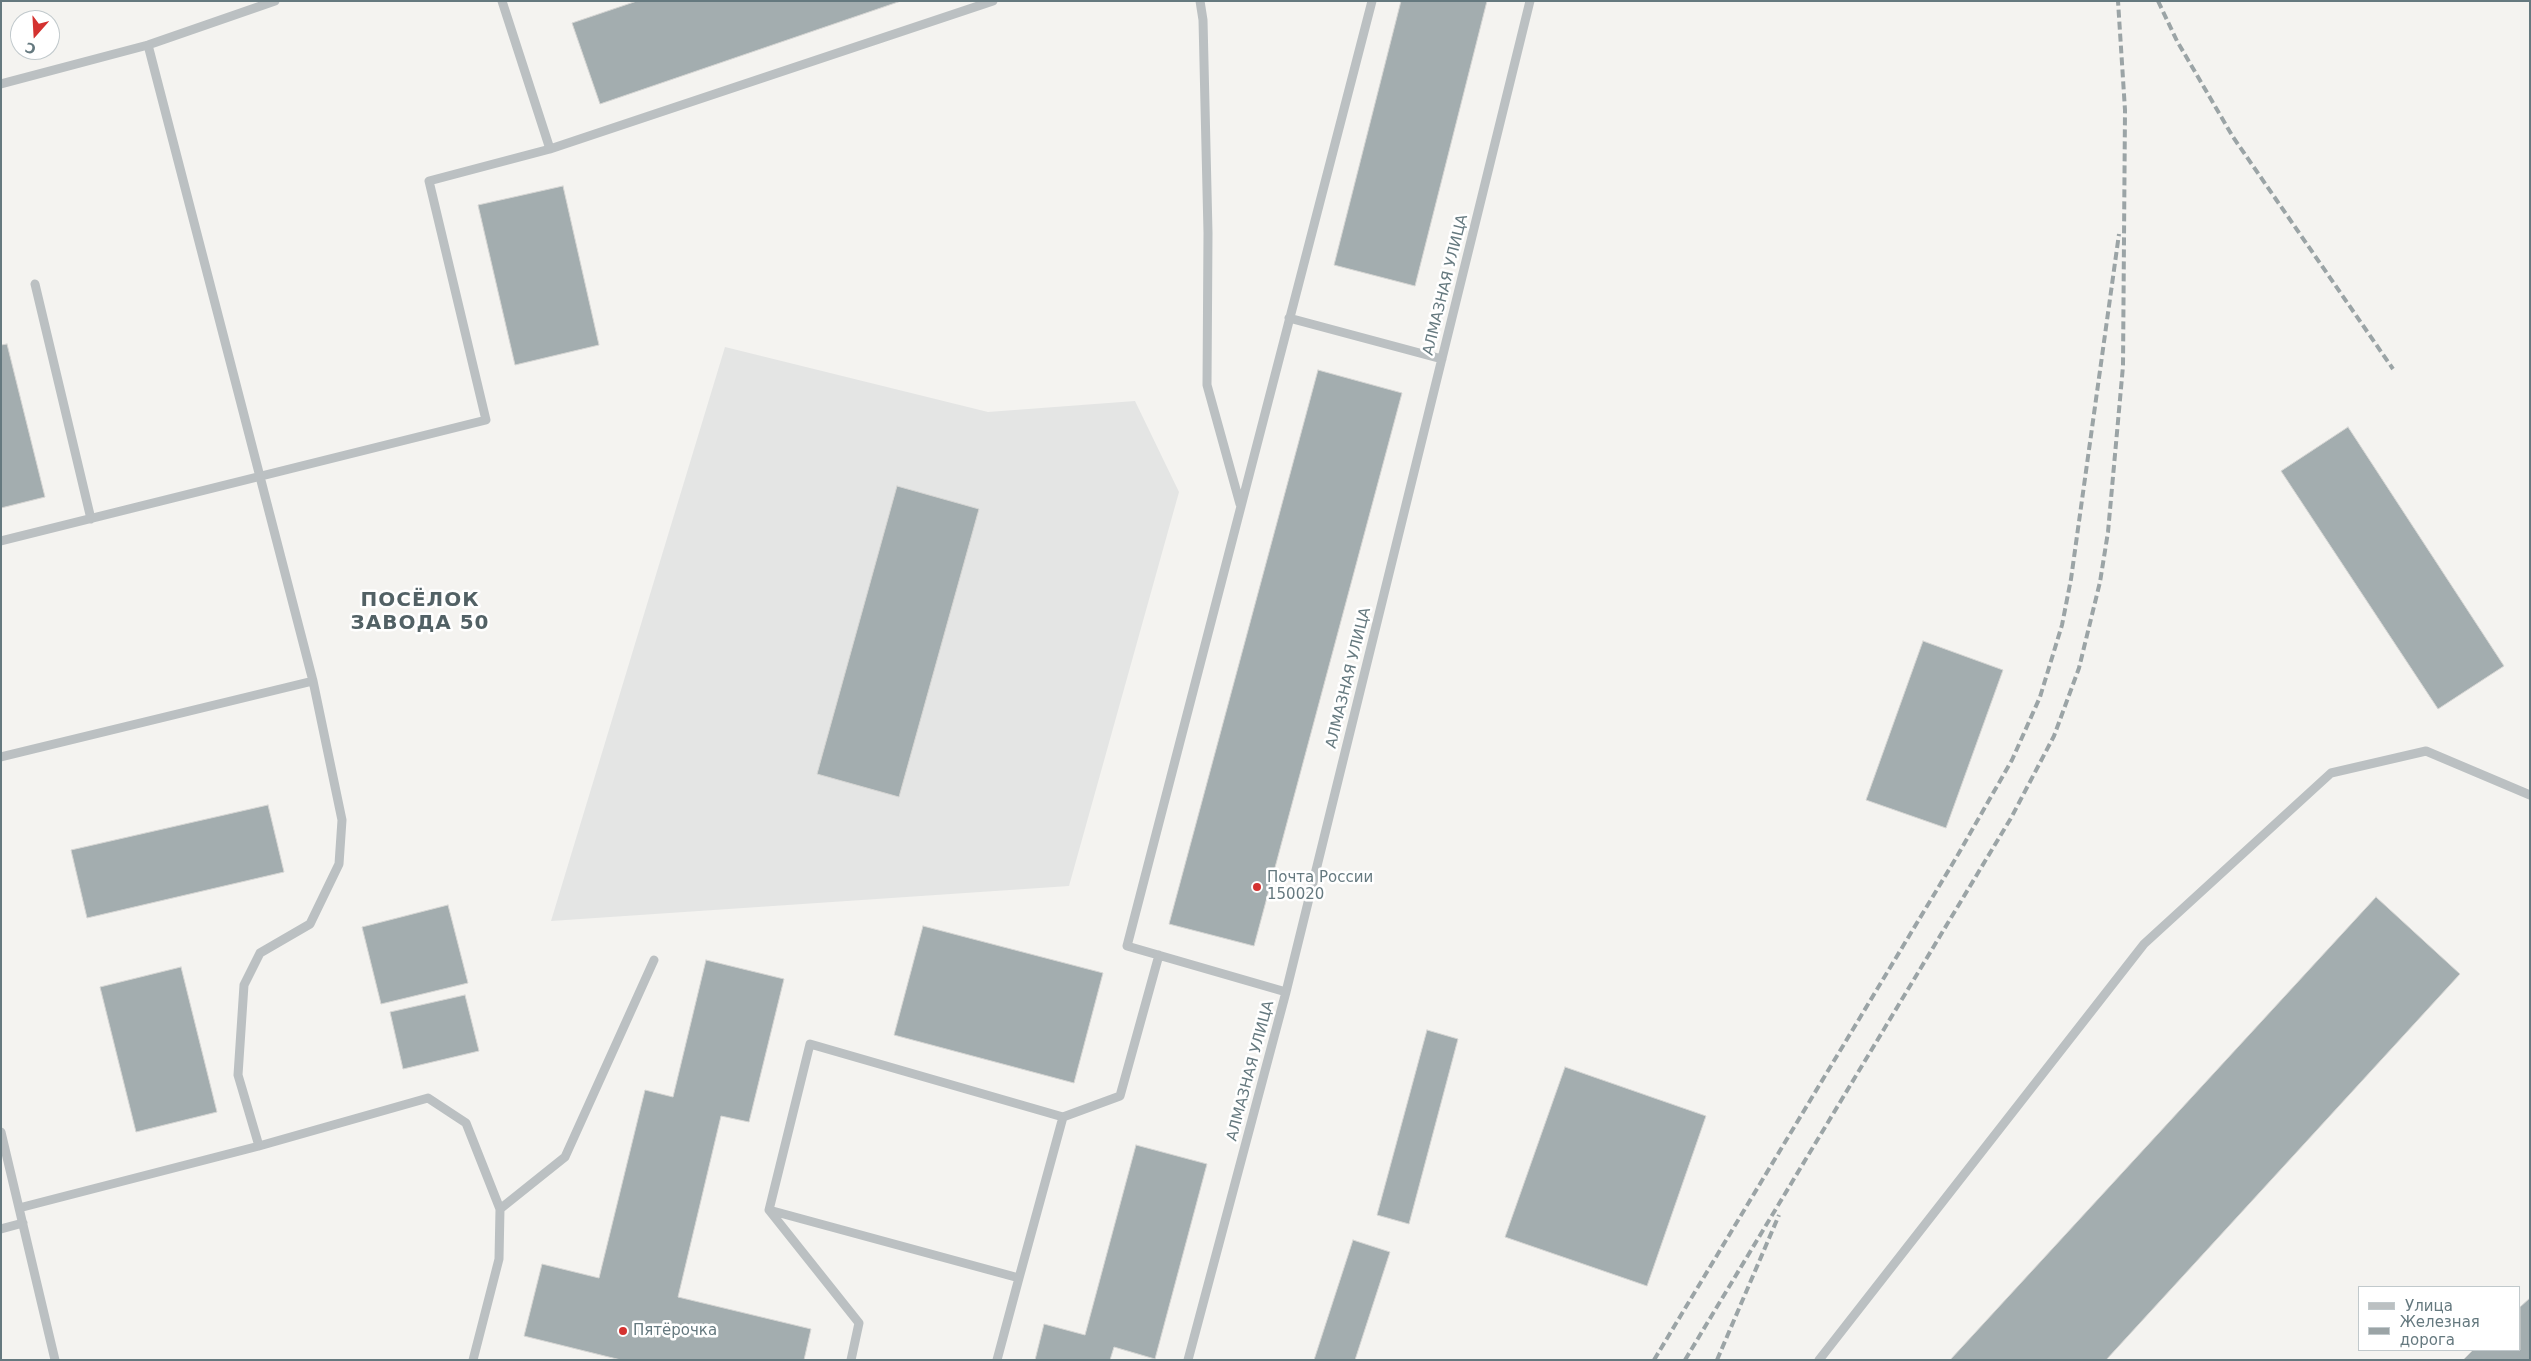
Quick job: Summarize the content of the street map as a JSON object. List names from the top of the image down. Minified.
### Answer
{"streets":{"street":["АЛМАЗНАЯ УЛИЦА"]},"districts":["ПОСЁЛОК ЗАВОДА 50"],"places":["Почта России 150020","Пятёрочка"],"legend":["Улица","Железная дорога"],"north":"bottom"}
